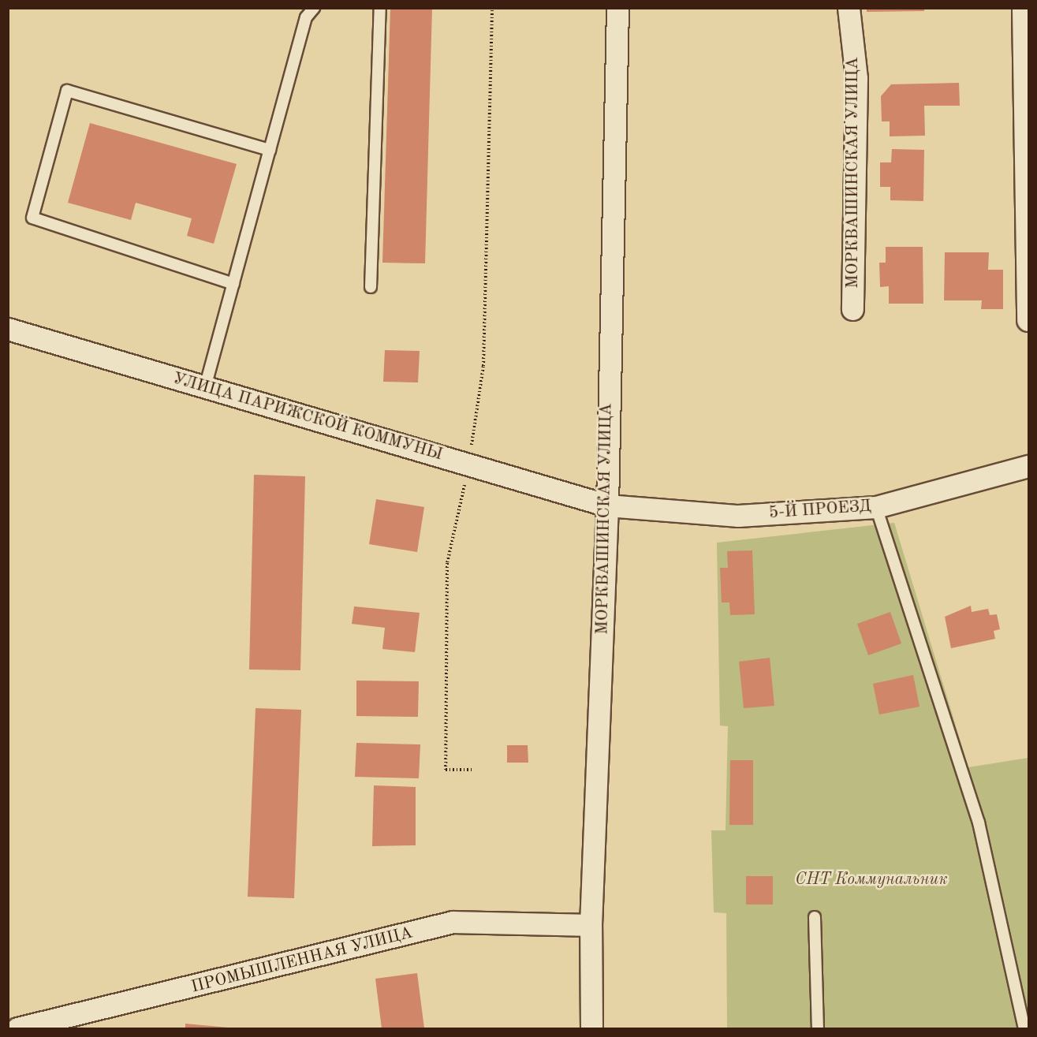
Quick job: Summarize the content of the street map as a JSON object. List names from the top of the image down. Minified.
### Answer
{"streets":{"street":["МОРКВАШИНСКАЯ УЛИЦА","УЛИЦА ПАРИЖСКОЙ КОММУНЫ","5-Й ПРОЕЗД","ПРОМЫШЛЕННАЯ УЛИЦА"]},"crossings":[["МОРКВАШИНСКАЯ УЛИЦА","УЛИЦА ПАРИЖСКОЙ КОММУНЫ"],["МОРКВАШИНСКАЯ УЛИЦА","5-Й ПРОЕЗД"],["МОРКВАШИНСКАЯ УЛИЦА","ПРОМЫШЛЕННАЯ УЛИЦА"],["УЛИЦА ПАРИЖСКОЙ КОММУНЫ","5-Й ПРОЕЗД"]],"parks":["СНТ Коммунальник"]}
